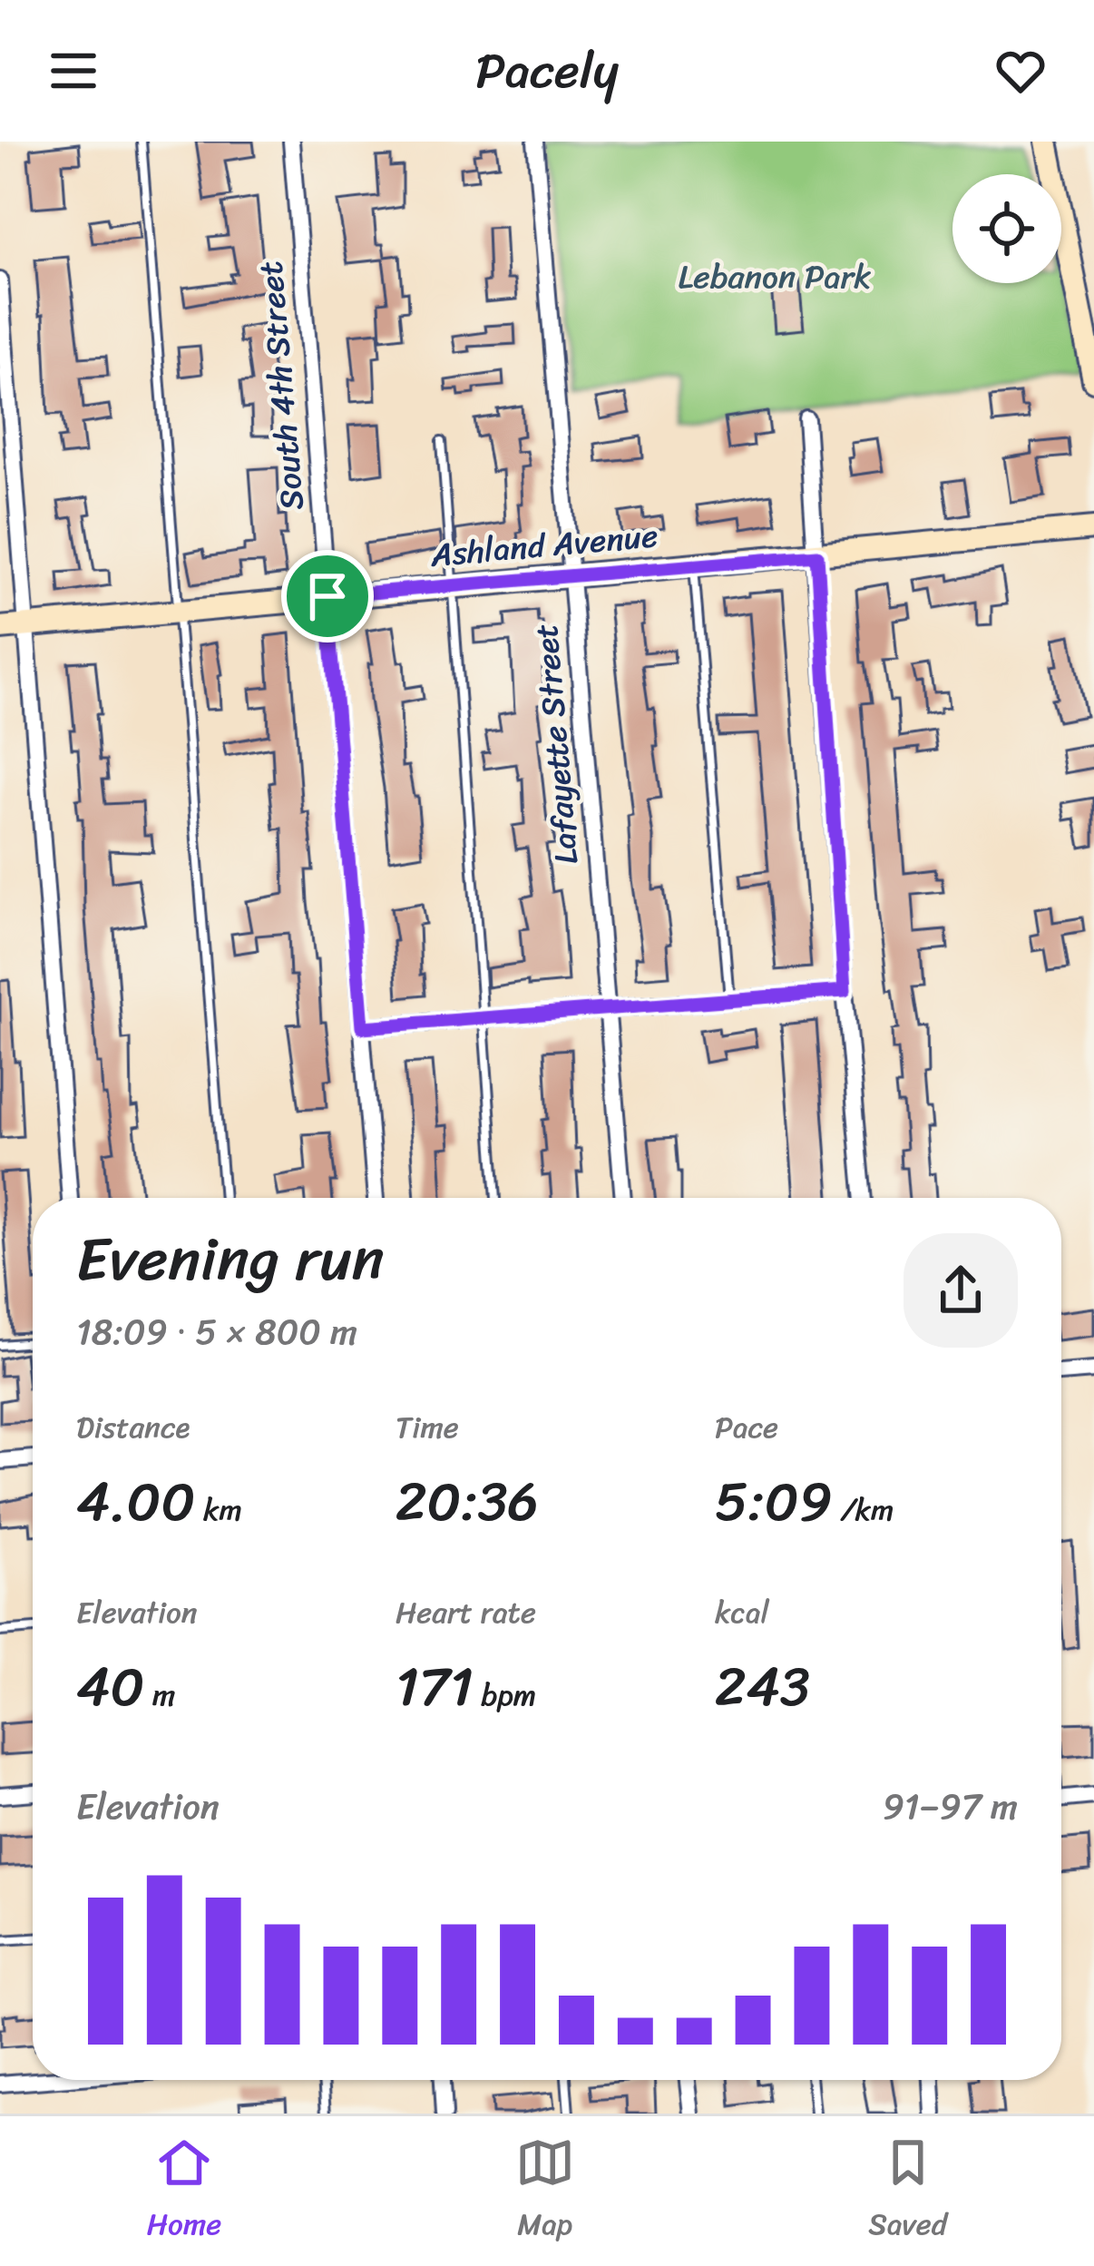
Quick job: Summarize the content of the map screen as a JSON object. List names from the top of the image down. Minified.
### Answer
{"streets":{"street":["South 4th Street","Ashland Avenue","Lafayette Street"]},"crossings":[["South 4th Street","Ashland Avenue"],["Ashland Avenue","Lafayette Street"]],"parks":["Lebanon Park"],"page":{"header":"Pacely","heading":["Evening run","18:09 · 5 × 800 m"],"stats":[["Distance","4.00 km"],["Time","20:36"],["Pace","5:09 /km"],["Elevation","40 m"],["Heart rate","171 bpm"],["kcal","243"]],"chart":["Elevation","91–97 m"],"tabs":["Home","Map","Saved"]}}
